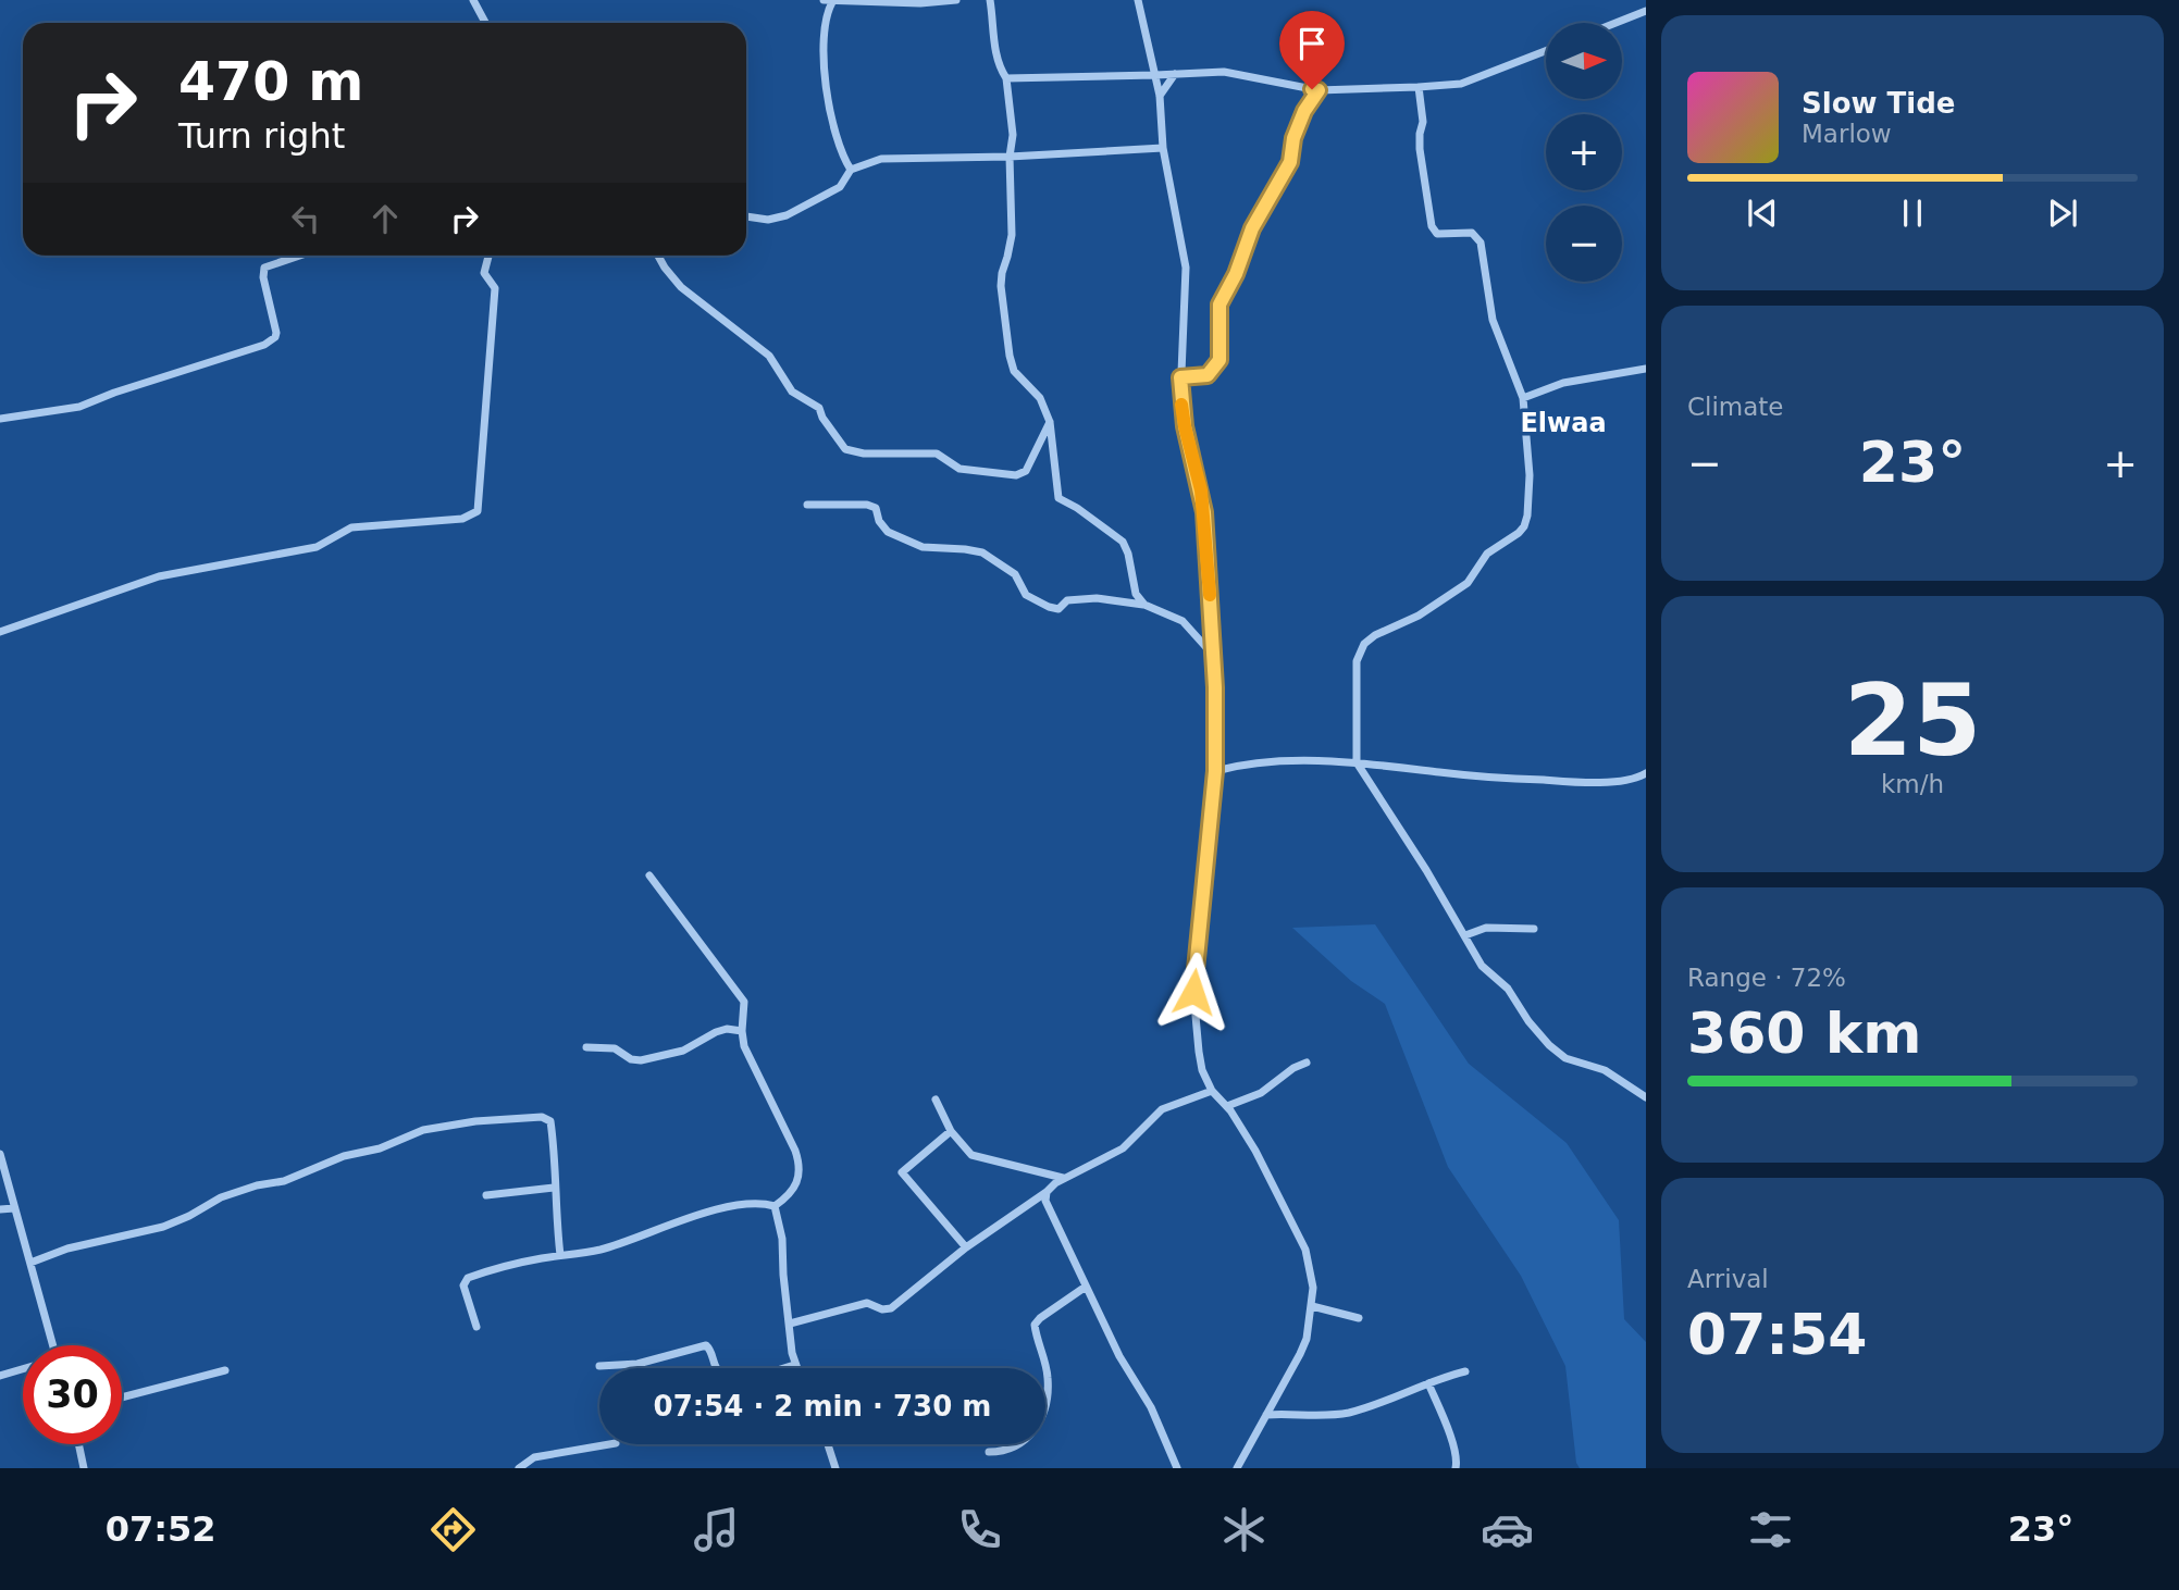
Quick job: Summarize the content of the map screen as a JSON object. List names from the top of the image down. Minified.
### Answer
{"districts":["Elwaa"],"north":"right","page":{"map_buttons":["+","−"],"turn":["470 m","Turn right"],"song":["Slow Tide","Marlow"],"tile":["Climate",["25","km/h"],["Range · 72%","360 km"],["Arrival","07:54"]],"heat":["−","23°","+"],"limit":"30","trip":"07:54 · 2 min · 730 m","tabs":["07:52","23°"]}}
